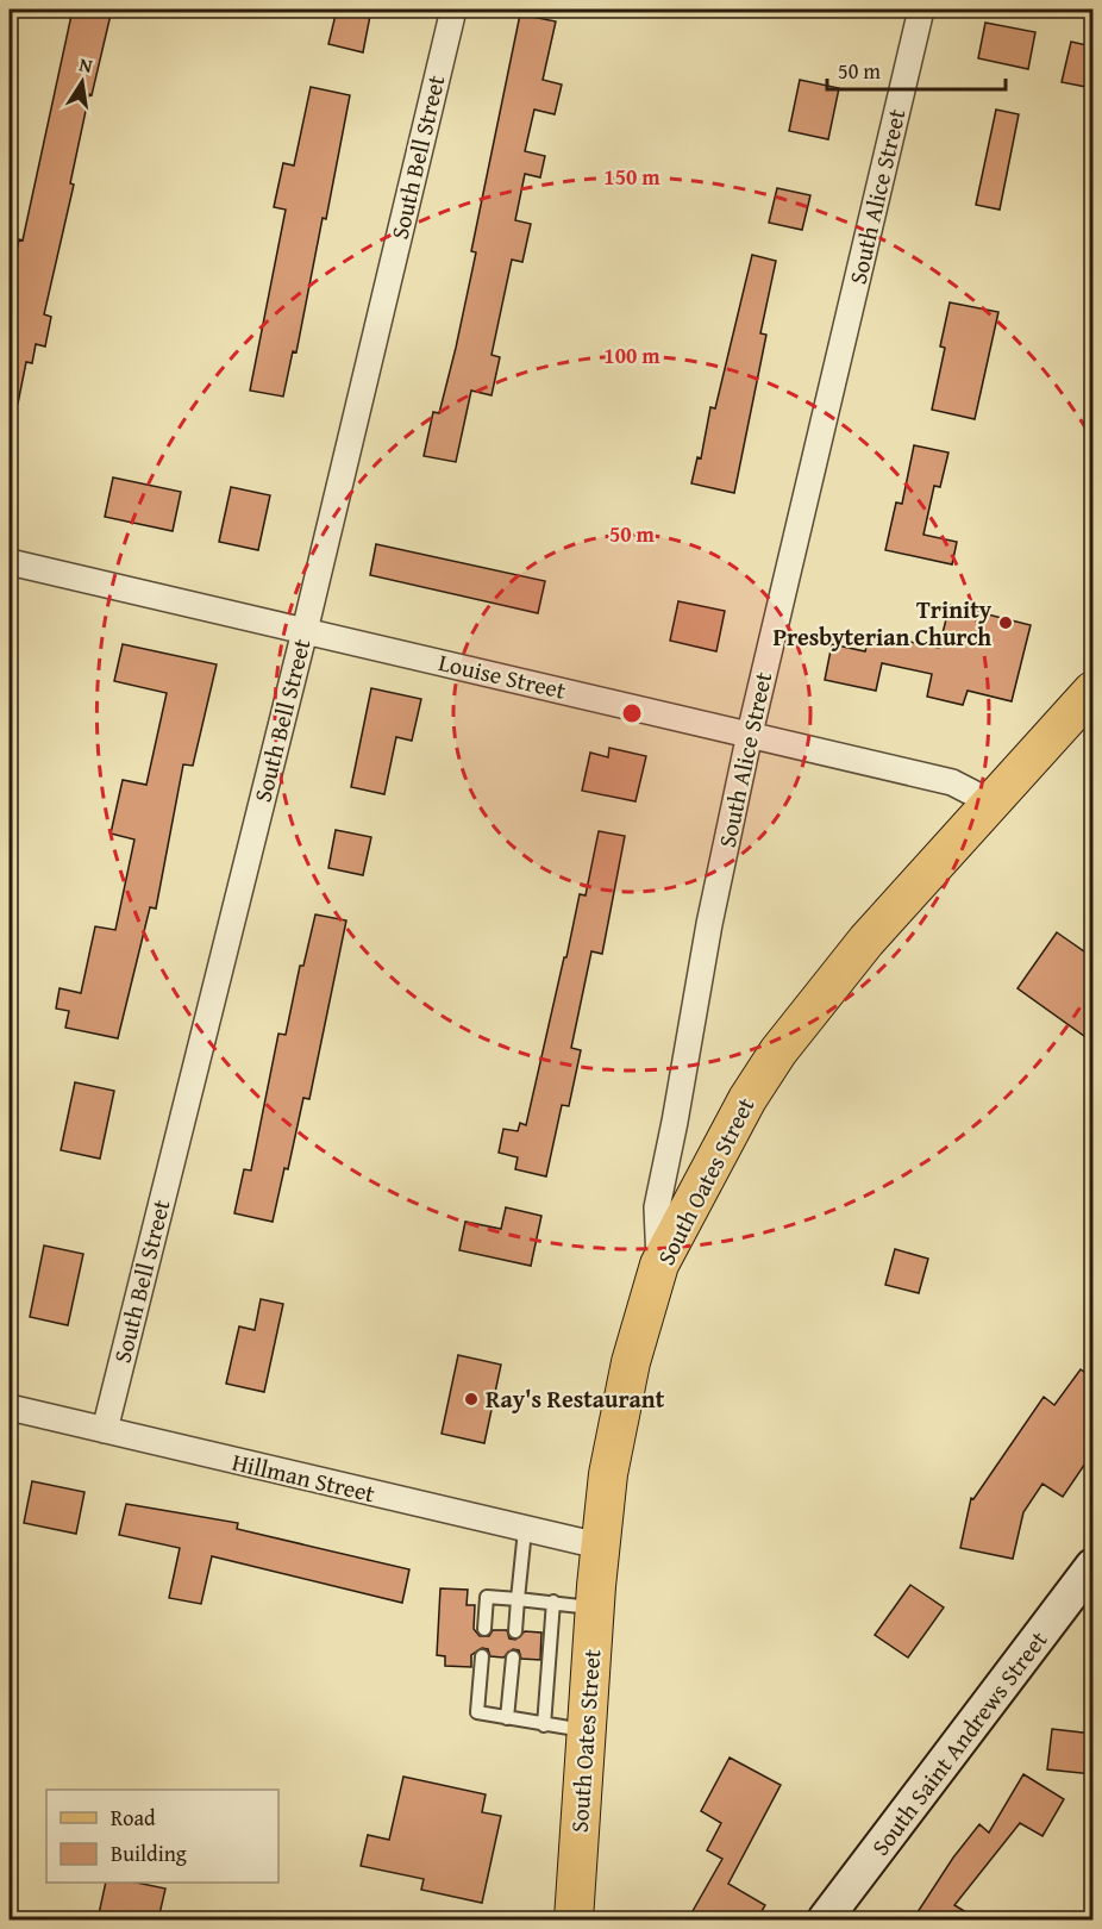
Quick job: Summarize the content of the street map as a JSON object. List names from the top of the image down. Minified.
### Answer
{"streets":{"main road":["South Oates Street"],"street":["South Bell Street","South Alice Street","Louise Street","Hillman Street","South Saint Andrews Street"]},"crossings":[["South Bell Street","Louise Street"],["South Bell Street","Hillman Street"],["South Alice Street","Louise Street"],["South Alice Street","South Oates Street"],["Louise Street","South Oates Street"],["South Oates Street","Hillman Street"]],"places":["Trinity Presbyterian Church","Ray's Restaurant"],"legend":["Road","Building"],"scale_bar":"50 m","north":"top","rings":["150 m","100 m","50 m"]}
